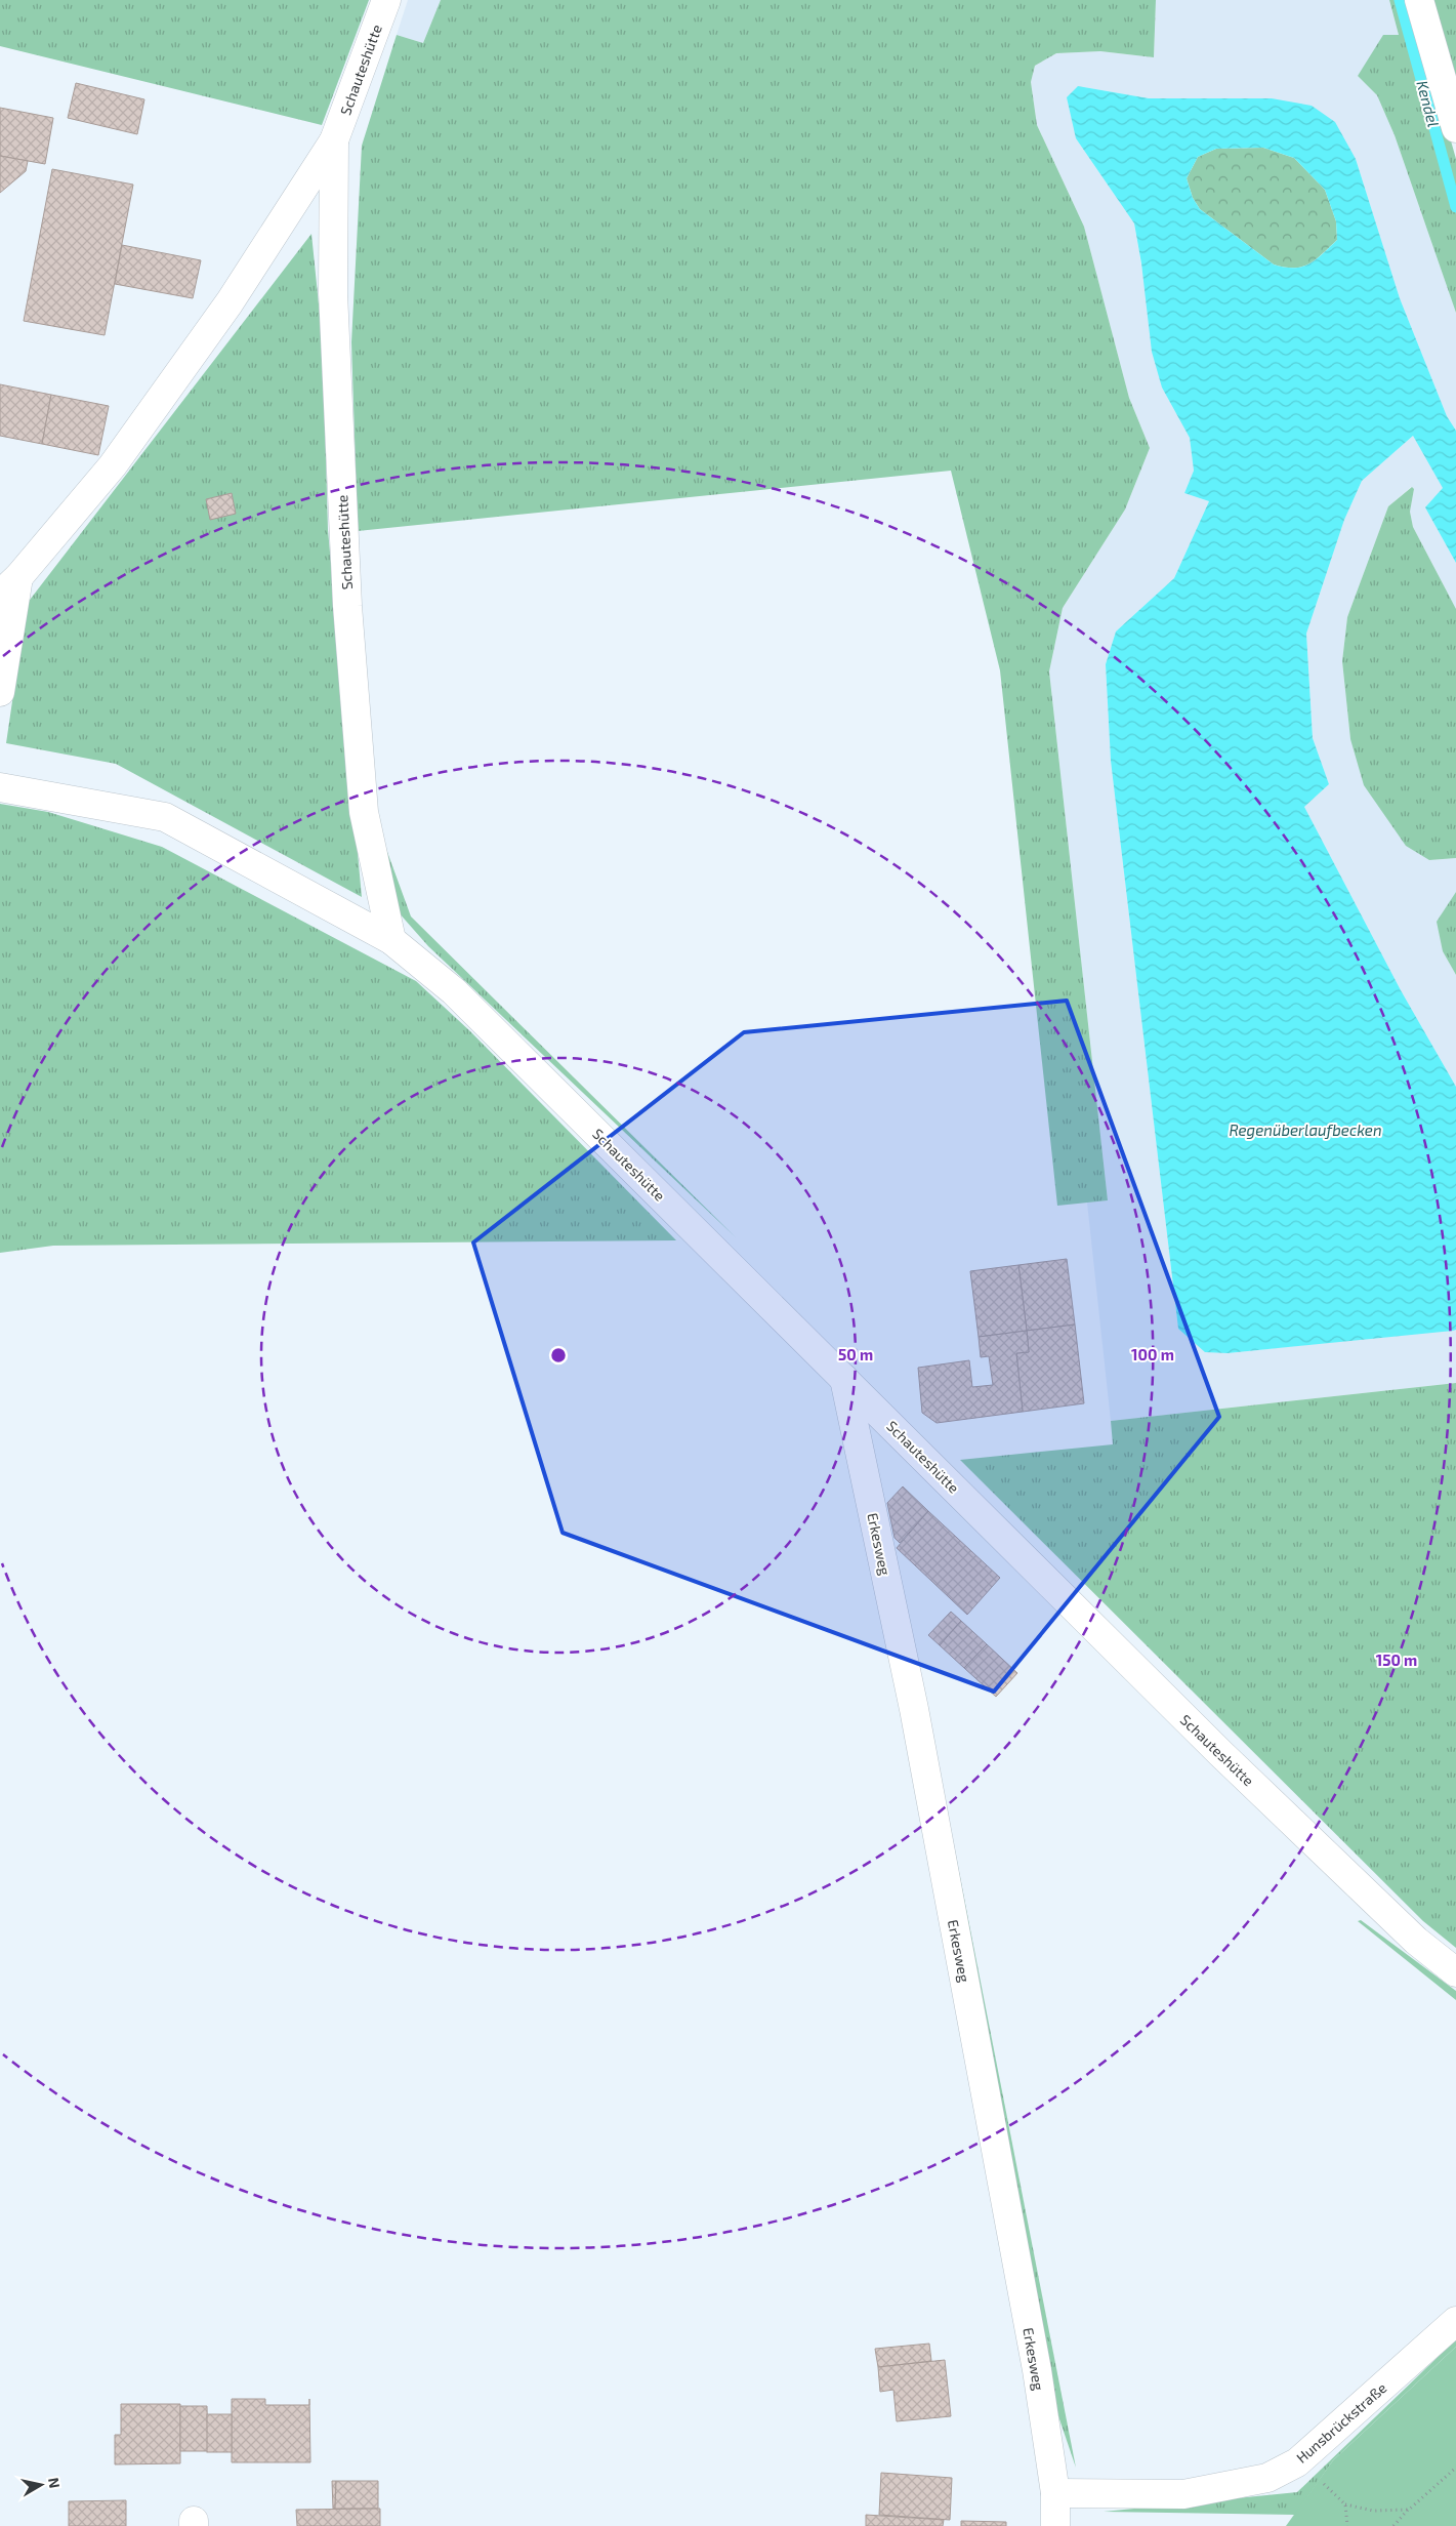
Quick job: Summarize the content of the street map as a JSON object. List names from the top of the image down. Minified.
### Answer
{"streets":{"street":["Schauteshütte","Erkesweg","Hunsbrückstraße"]},"crossings":[["Schauteshütte","Erkesweg"],["Erkesweg","Hunsbrückstraße"]],"water":["Kendel","Regenüberlaufbecken"],"north":"right","rings":["50 m","100 m","150 m"]}
